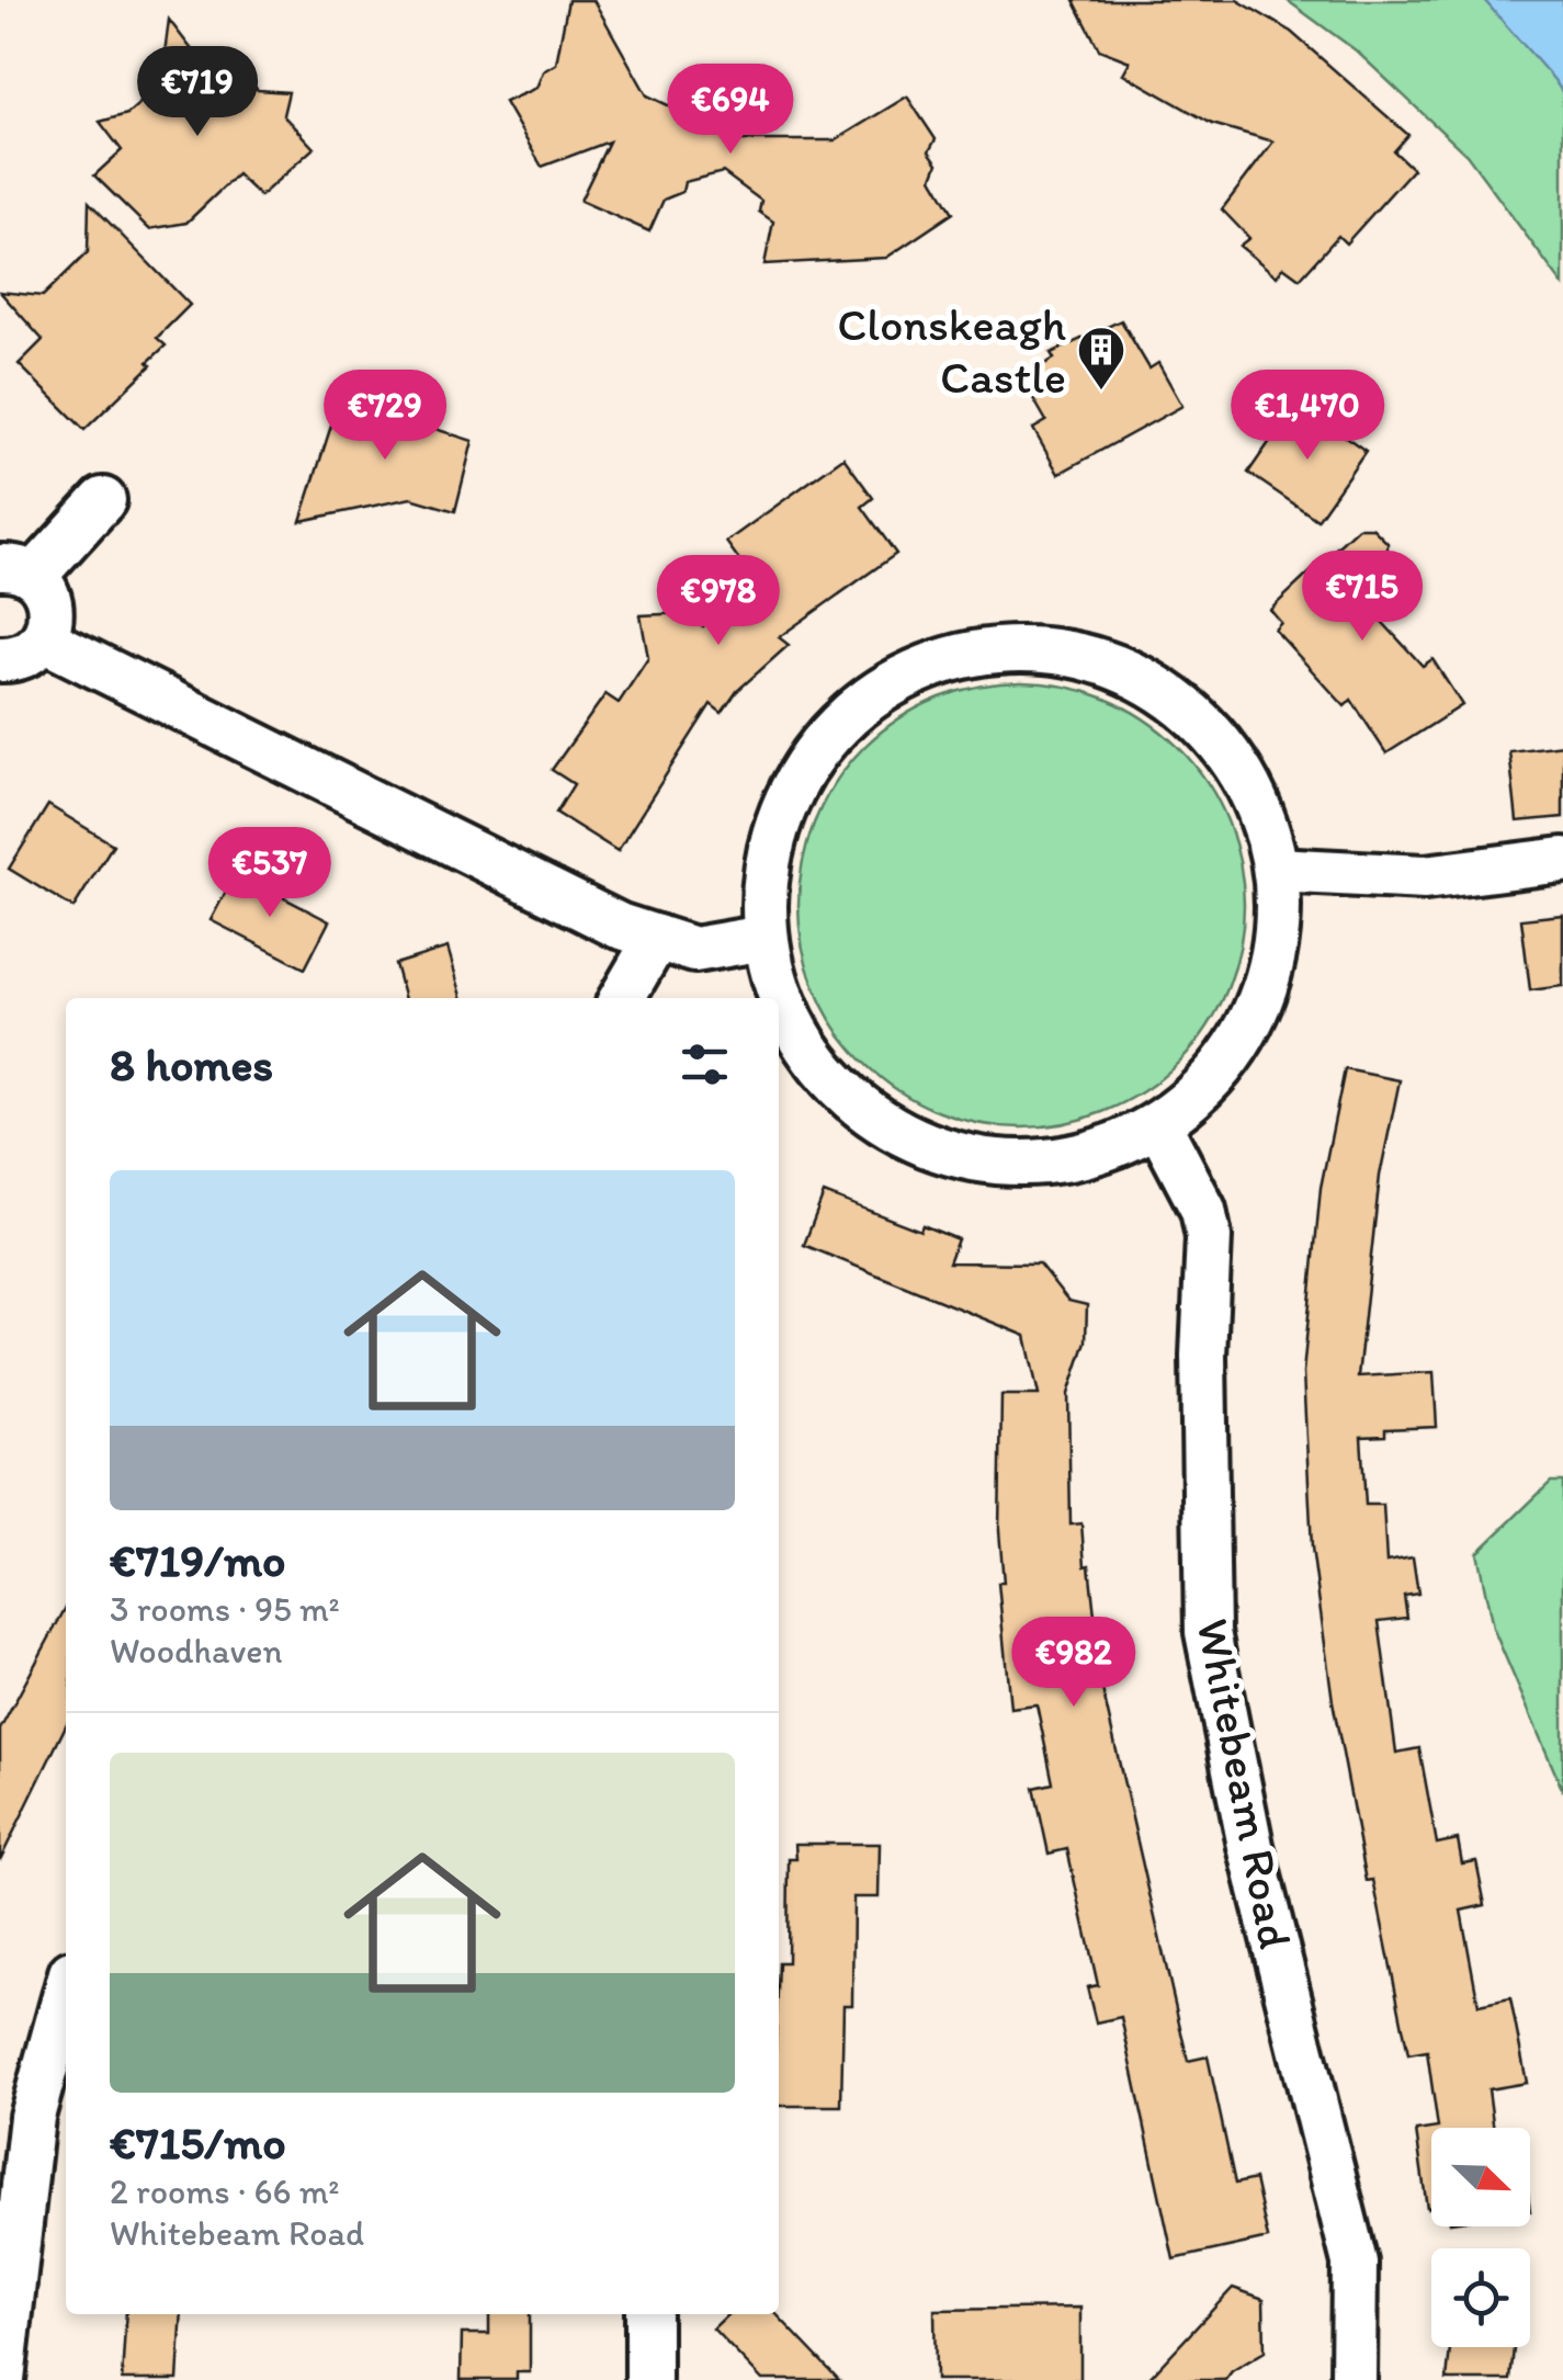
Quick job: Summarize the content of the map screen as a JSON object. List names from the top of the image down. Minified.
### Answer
{"streets":{"street":["Whitebeam Road"]},"places":{"building":["Clonskeagh Castle"]},"north":"bottom right","page":{"price":["€719","€694","€729","€1,470","€715","€978","€537","€982"],"heading":"8 homes","list":[{"name":"€719/mo","note":"3 rooms · 95 m² · Woodhaven"},{"name":"€715/mo","note":"2 rooms · 66 m² · Whitebeam Road"}]}}
